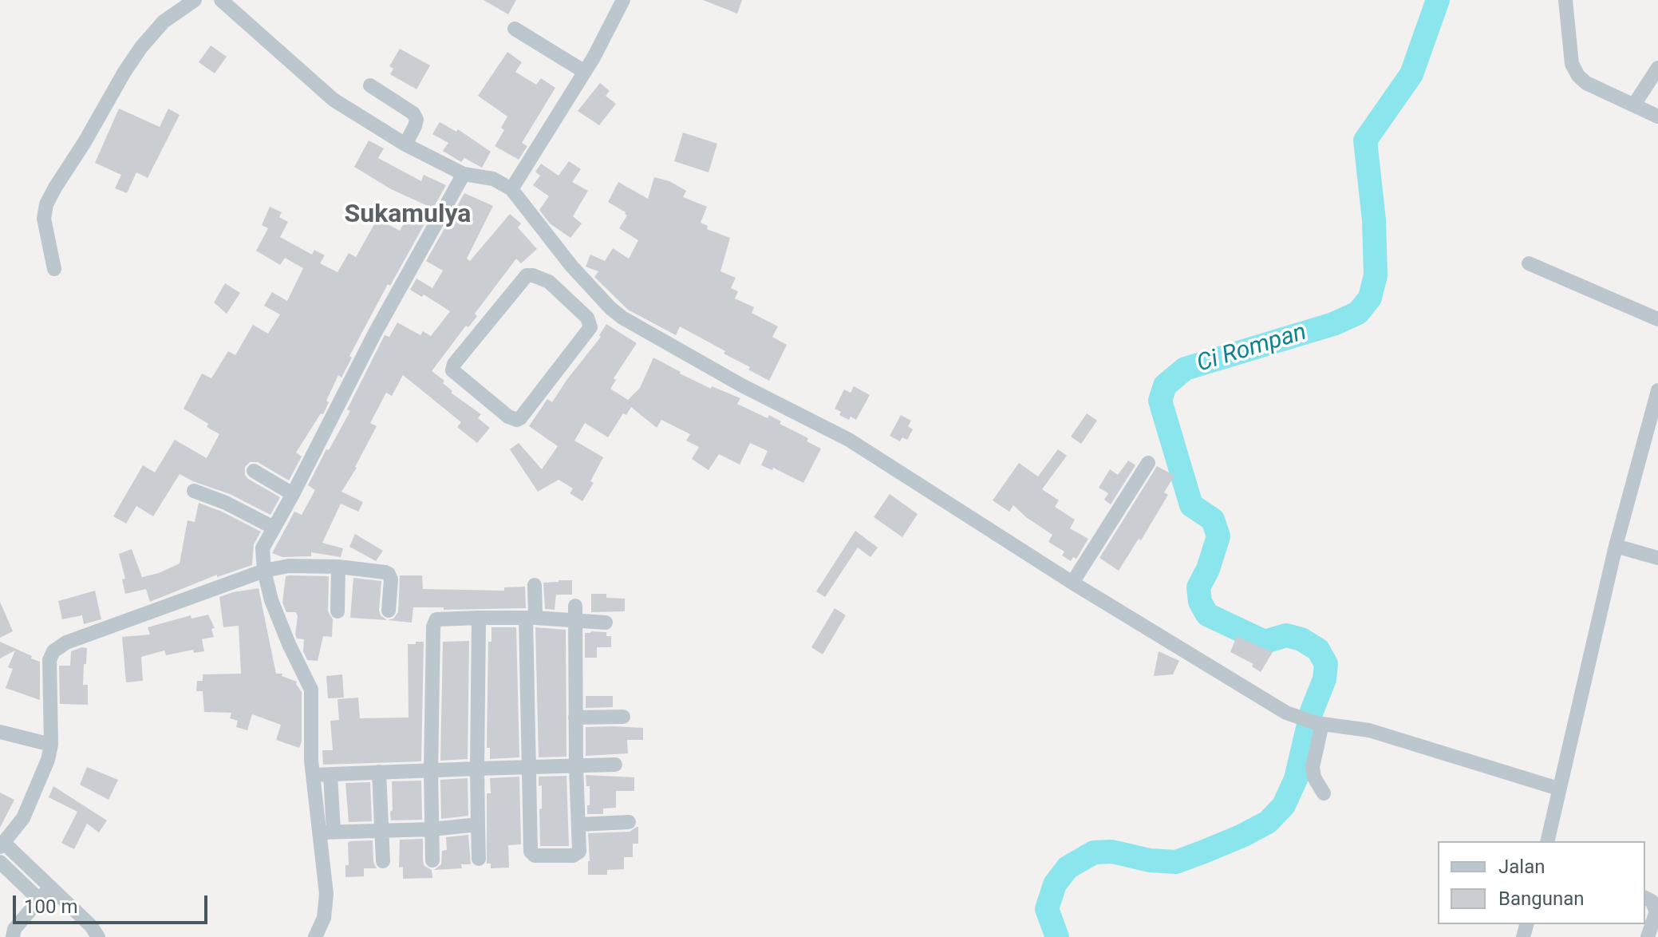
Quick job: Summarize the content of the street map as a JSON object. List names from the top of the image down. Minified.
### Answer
{"districts":["Sukamulya"],"water":["Ci Rompan"],"legend":["Jalan","Bangunan"],"scale_bar":"100 m"}
